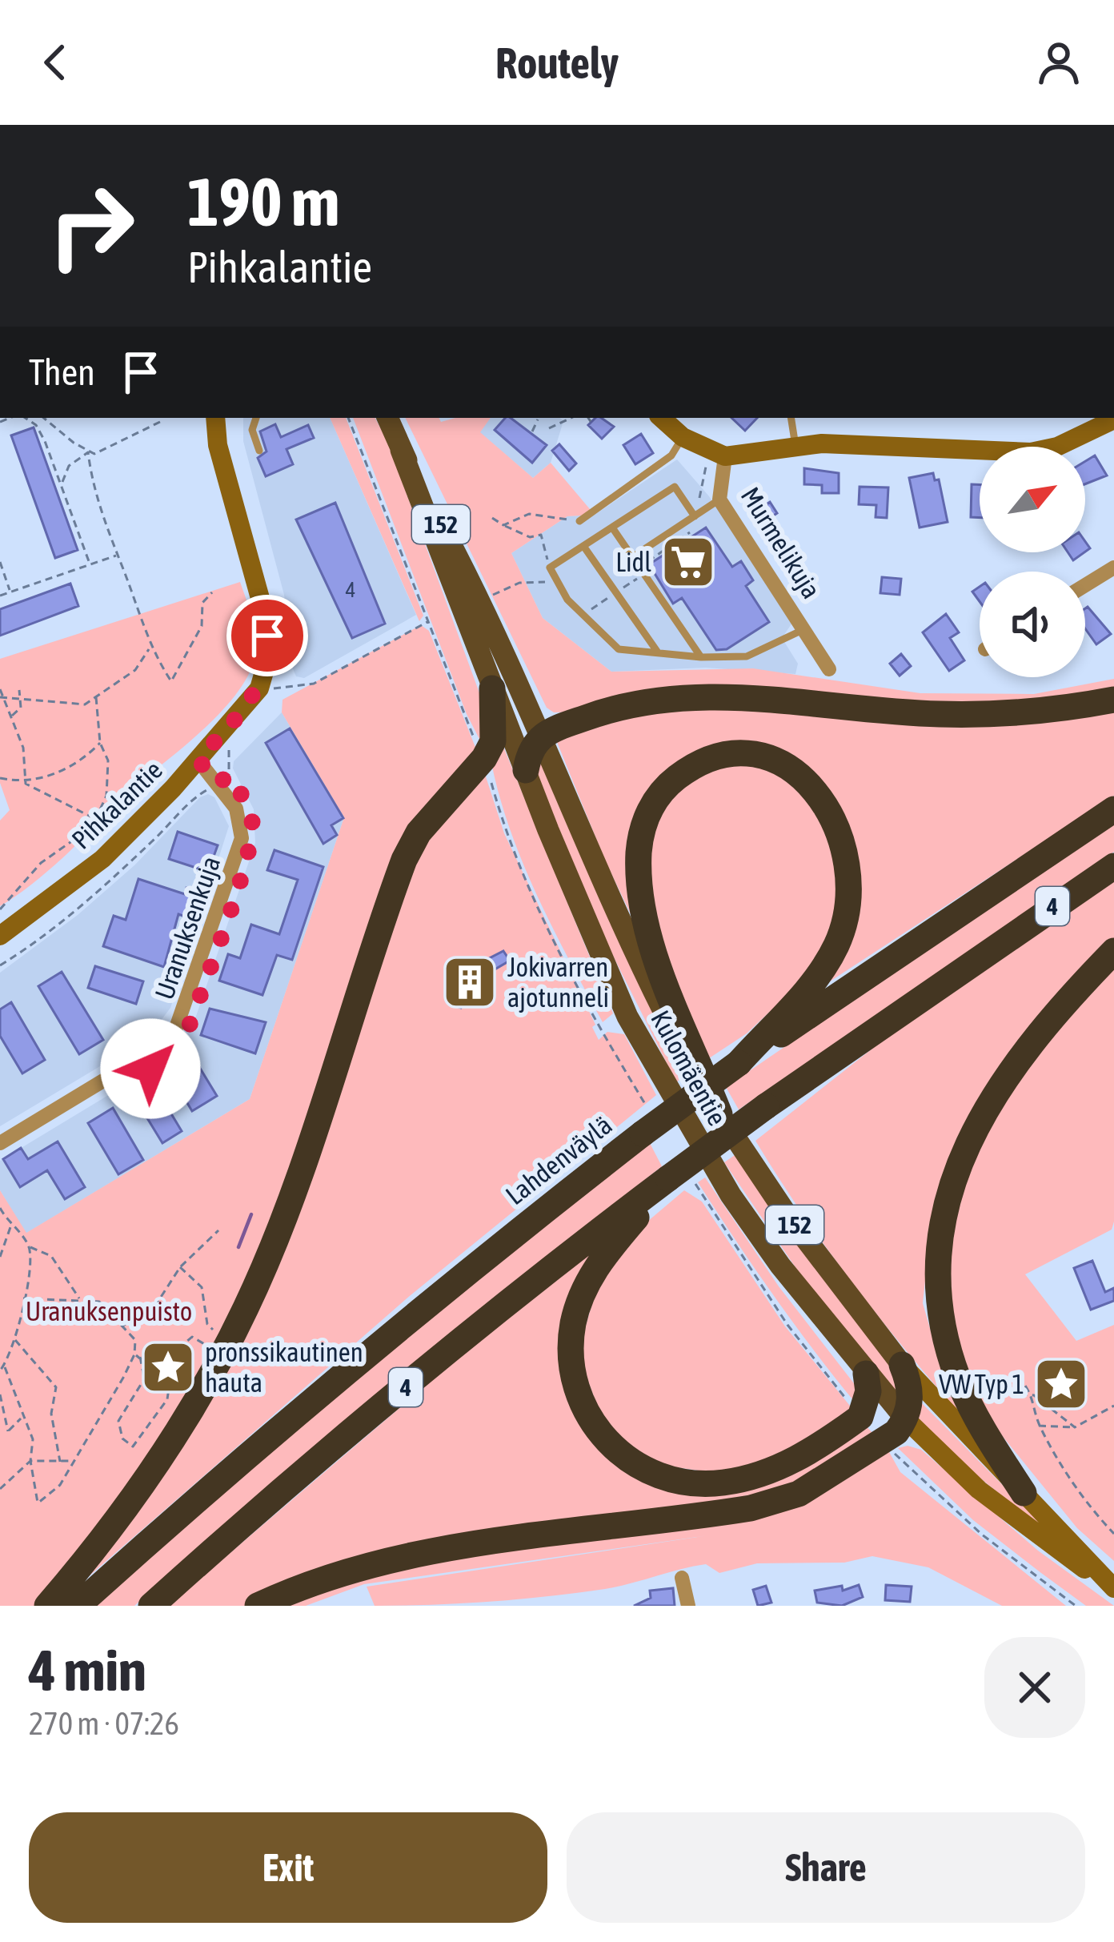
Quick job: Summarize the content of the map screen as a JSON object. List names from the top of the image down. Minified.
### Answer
{"streets":{"highway":["4","Lahdenväylä"],"main road":["152","Kulomäentie"],"street":["Murmelikuja","Pihkalantie","Uranuksenkuja"]},"crossings":[["Pihkalantie","Uranuksenkuja"]],"parks":["Uranuksenpuisto"],"places":{"supermarket":["Lidl"],"building":["Jokivarren ajotunneli"],"place":["pronssikautinen hauta","VW Typ 1"]},"house_numbers":["4"],"north":"top right","page":{"header":"Routely","turn":["190 m","Pihkalantie"],"then":"Then","heading":["4 min","270 m · 07:26"],"buttons":["Exit","Share"]}}
